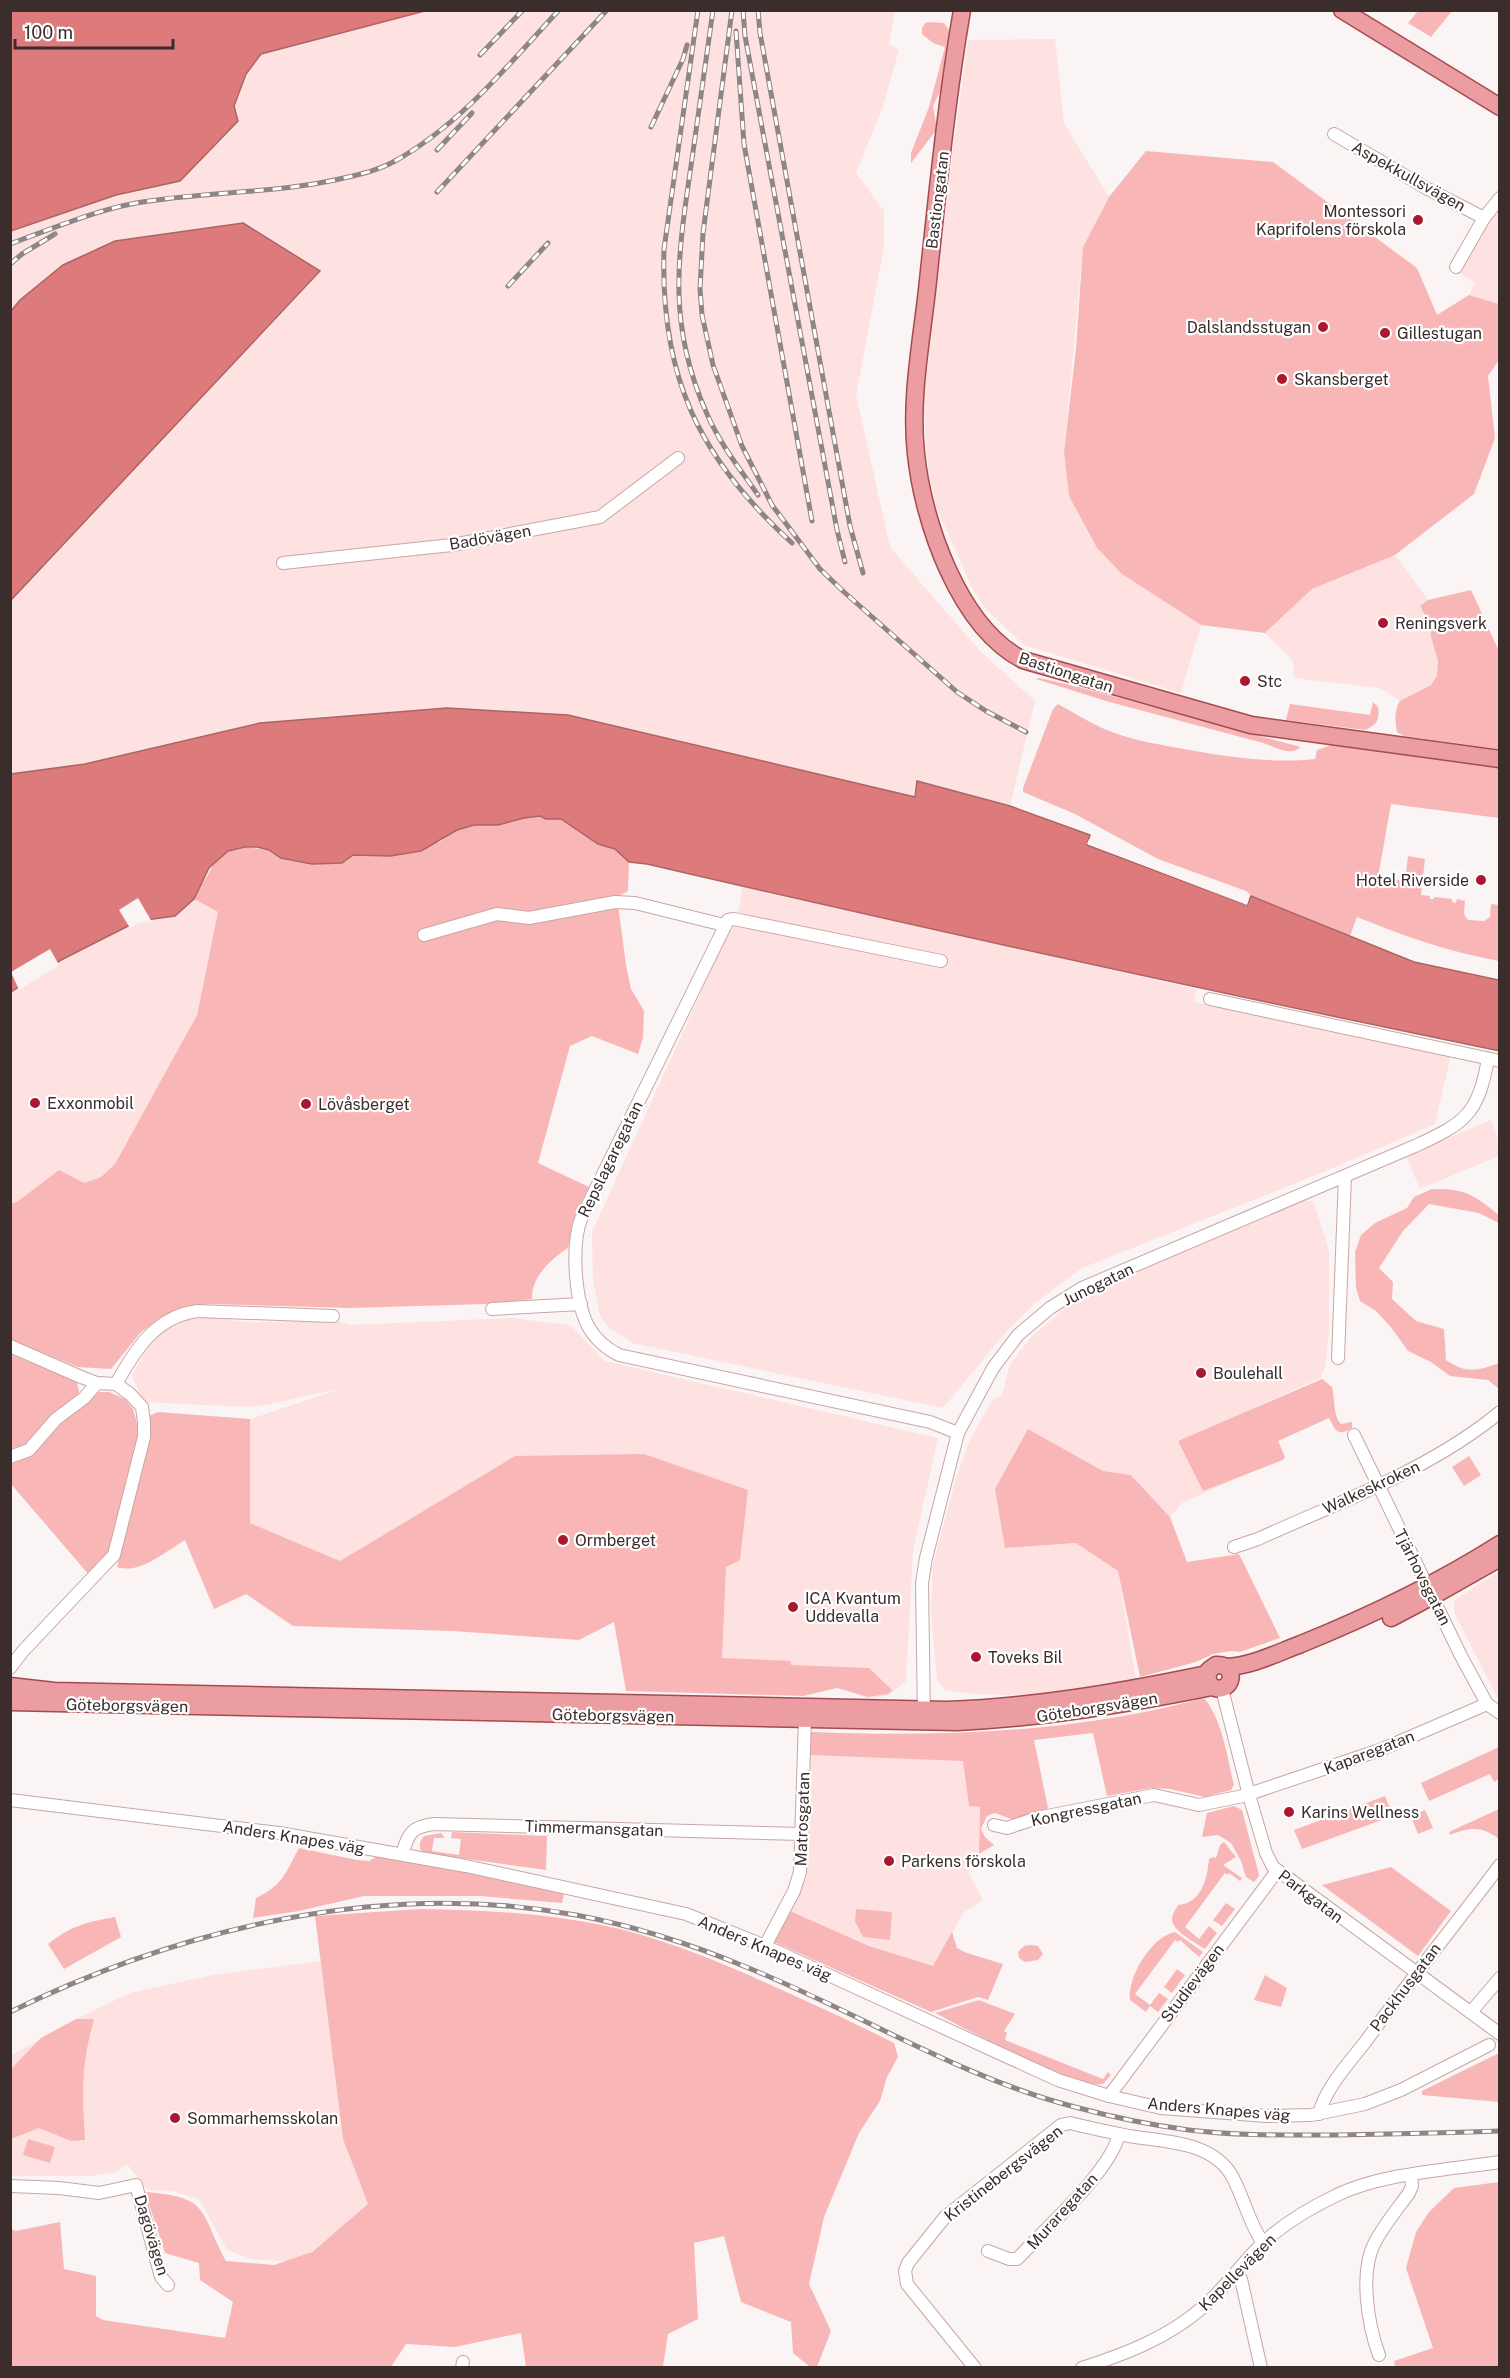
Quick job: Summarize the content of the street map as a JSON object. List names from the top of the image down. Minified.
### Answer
{"streets":{"main road":["Bastiongatan","Göteborgsvägen"],"street":["Aspekkullsvägen","Badövägen","Repslagaregatan","Junogatan","Walkeskroken","Tjärhovsgatan","Kaparegatan","Kongressgatan","Matrosgatan","Timmermansgatan","Anders Knapes väg","Parkgatan","Studievägen","Packhusgatan","Kristinebergsvägen","Muraregatan","Dagövägen","Kapellevägen"]},"crossings":[["Repslagaregatan","Junogatan"],["Junogatan","Göteborgsvägen"],["Walkeskroken","Tjärhovsgatan"],["Tjärhovsgatan","Göteborgsvägen"],["Tjärhovsgatan","Kaparegatan"],["Göteborgsvägen","Matrosgatan"],["Göteborgsvägen","Parkgatan"],["Kaparegatan","Kongressgatan"],["Kaparegatan","Parkgatan"],["Kongressgatan","Parkgatan"],["Matrosgatan","Timmermansgatan"],["Matrosgatan","Anders Knapes väg"],["Timmermansgatan","Anders Knapes väg"],["Anders Knapes väg","Studievägen"],["Anders Knapes väg","Packhusgatan"],["Parkgatan","Studievägen"],["Parkgatan","Packhusgatan"],["Kristinebergsvägen","Muraregatan"],["Kristinebergsvägen","Kapellevägen"]],"places":["Montessori Kaprifolens förskola","Dalslandsstugan","Gillestugan","Skansberget","Reningsverk","Stc","Hotel Riverside","Exxonmobil","Lövåsberget","Boulehall","Ormberget","ICA Kvantum Uddevalla","Toveks Bil","Karins Wellness","Parkens förskola","Sommarhemsskolan"],"scale_bar":"100 m"}
